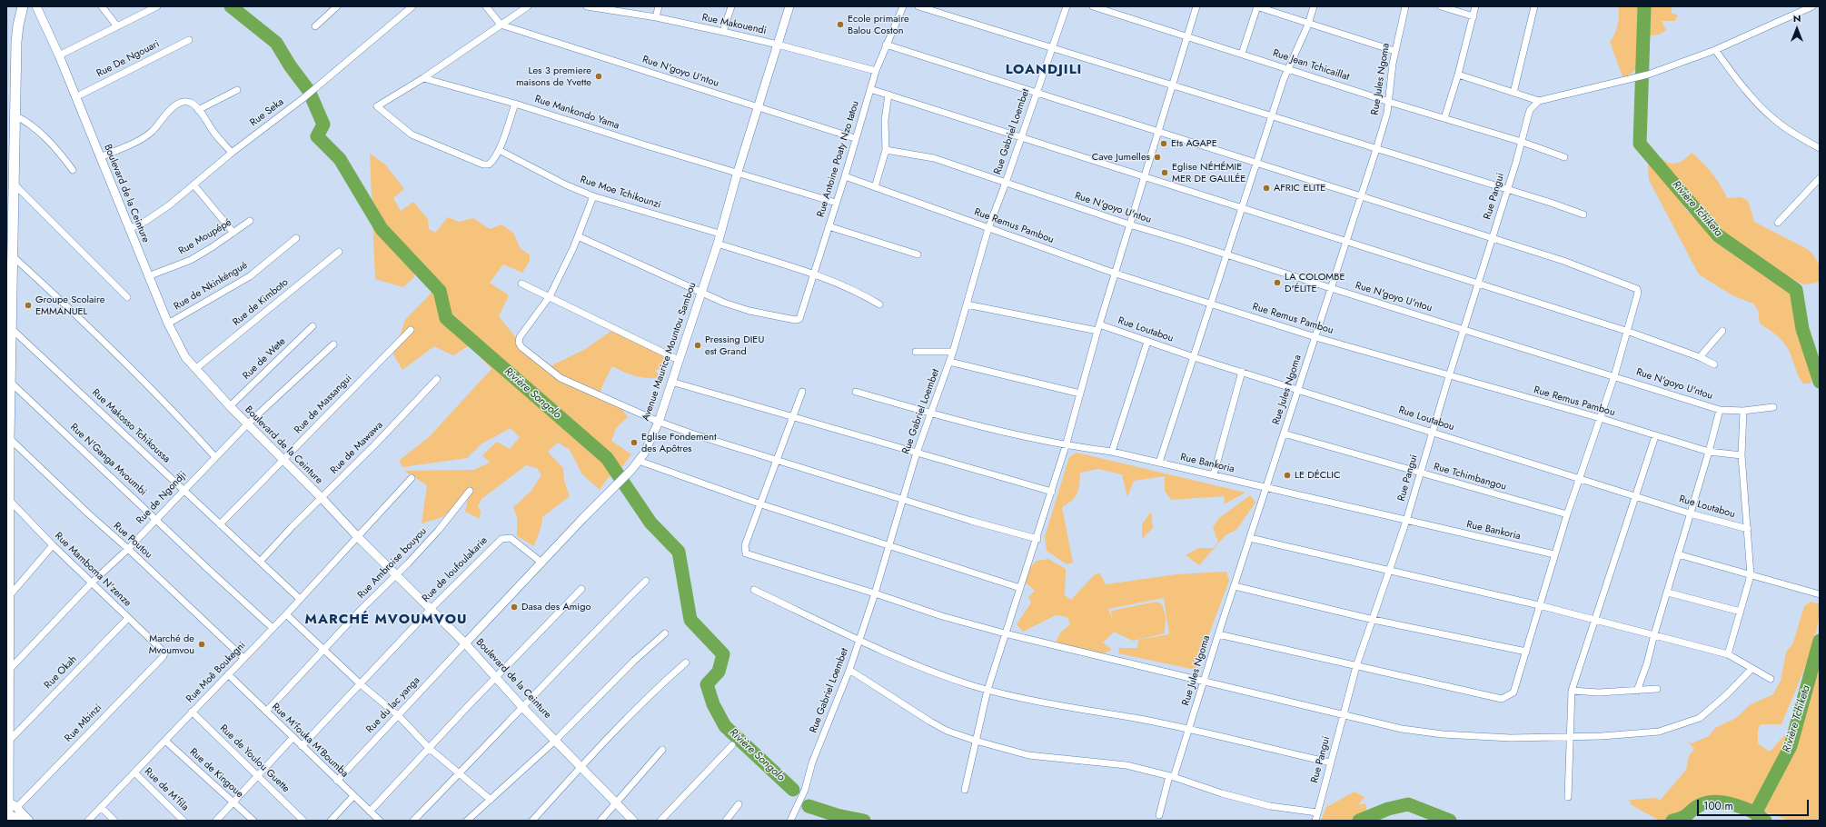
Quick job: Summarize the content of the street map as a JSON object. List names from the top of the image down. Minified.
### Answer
{"streets":{"street":["Rue Makouendi","Rue De Ngouari","Rue Jean Tchicaillat","Rue N'goyo U'ntou","Rue Jules Ngoma","Rue Seka","Rue Mankondo Yama","Rue Gabriel Loembet","Rue Antoine Poaty Nzo tatou","Rue Moe Tchikounzi","Boulevard de la Ceinture","Rue Pangui","Rue Remus Pambou","Rue Moupépé","Rue de Nkinkéngué","Rue de Kimboto","Rue Loutabou","Avenue Maurice Mountou Sambou","Rue de Wete","Rue de Massangui","Rue Makosso Tchikoussa","Rue de Mawawa","Rue N'Ganga Mvoumbi","Rue Bankoria","Rue Tchimbangou","Rue de Ngondji","Rue Poutou","Rue Ambroise bouyou","Rue Mamboma N'zenze","Rue de loufoulakarie","Rue Okah","Rue Moê Boukegni","Rue du lac yanga","Rue Mbinzi","Rue M'fouka M'Boumba","Rue de Youlou Guette","Rue de Kingoue","Rue de M'fila"]},"crossings":[["Rue Makouendi","Rue Antoine Poaty Nzo tatou"],["Rue Makouendi","Avenue Maurice Mountou Sambou"],["Rue De Ngouari","Boulevard de la Ceinture"],["Rue Jean Tchicaillat","Rue Jules Ngoma"],["Rue Jean Tchicaillat","Rue Pangui"],["Rue N'goyo U'ntou","Rue Jules Ngoma"],["Rue N'goyo U'ntou","Rue Gabriel Loembet"],["Rue N'goyo U'ntou","Rue Antoine Poaty Nzo tatou"],["Rue N'goyo U'ntou","Rue Pangui"],["Rue N'goyo U'ntou","Avenue Maurice Mountou Sambou"],["Rue Jules Ngoma","Rue Remus Pambou"],["Rue Jules Ngoma","Rue Loutabou"],["Rue Jules Ngoma","Rue Bankoria"],["Rue Jules Ngoma","Rue Tchimbangou"],["Rue Seka","Boulevard de la Ceinture"],["Rue Mankondo Yama","Rue Antoine Poaty Nzo tatou"],["Rue Mankondo Yama","Avenue Maurice Mountou Sambou"],["Rue Gabriel Loembet","Rue Remus Pambou"],["Rue Gabriel Loembet","Rue Loutabou"],["Rue Gabriel Loembet","Rue Bankoria"],["Rue Antoine Poaty Nzo tatou","Rue Remus Pambou"],["Rue Antoine Poaty Nzo tatou","Avenue Maurice Mountou Sambou"],["Rue Moe Tchikounzi","Avenue Maurice Mountou Sambou"],["Boulevard de la Ceinture","Rue Moupépé"],["Boulevard de la Ceinture","Rue de Nkinkéngué"],["Boulevard de la Ceinture","Rue de Kimboto"],["Boulevard de la Ceinture","Avenue Maurice Mountou Sambou"],["Boulevard de la Ceinture","Rue de Wete"],["Boulevard de la Ceinture","Rue de Massangui"],["Boulevard de la Ceinture","Rue de Mawawa"],["Boulevard de la Ceinture","Rue de Ngondji"],["Boulevard de la Ceinture","Rue Ambroise bouyou"],["Boulevard de la Ceinture","Rue de loufoulakarie"],["Boulevard de la Ceinture","Rue Moê Boukegni"],["Boulevard de la Ceinture","Rue du lac yanga"],["Rue Pangui","Rue Remus Pambou"],["Rue Pangui","Rue Loutabou"],["Rue Pangui","Rue Bankoria"],["Rue Pangui","Rue Tchimbangou"],["Avenue Maurice Mountou Sambou","Rue de loufoulakarie"],["Avenue Maurice Mountou Sambou","Rue du lac yanga"],["Rue de Massangui","Rue Makosso Tchikoussa"],["Rue Makosso Tchikoussa","Rue de Mawawa"],["Rue Makosso Tchikoussa","Rue de Ngondji"],["Rue Makosso Tchikoussa","Rue Moê Boukegni"],["Rue N'Ganga Mvoumbi","Rue de Ngondji"],["Rue N'Ganga Mvoumbi","Rue Moê Boukegni"],["Rue de Ngondji","Rue Poutou"],["Rue de Ngondji","Rue Mamboma N'zenze"],["Rue Poutou","Rue Moê Boukegni"],["Rue Ambroise bouyou","Rue M'fouka M'Boumba"],["Rue Mamboma N'zenze","Rue Okah"],["Rue Mamboma N'zenze","Rue Mbinzi"],["Rue de loufoulakarie","Rue M'fouka M'Boumba"],["Rue Moê Boukegni","Rue M'fouka M'Boumba"],["Rue Moê Boukegni","Rue de Youlou Guette"],["Rue Moê Boukegni","Rue de Kingoue"],["Rue Moê Boukegni","Rue de M'fila"],["Rue du lac yanga","Rue M'fouka M'Boumba"]],"districts":["LOANDJILI","MARCHÉ MVOUMVOU"],"water":["Rivière Tchiketa","Rivière Songolo"],"places":["Ecole primaire Balou Coston","Les 3 premiere maisons de Yvette","Ets AGAPE","Cave Jumelles","Eglise NÉHÉMIE MER DE GALILÉE","AFRIC ELITE","LA COLOMBE D'ÉLITE","Groupe Scolaire EMMANUEL","Pressing DIEU est Grand","Eglise Fondement des Apôtres","LE DÉCLIC","Dasa des Amigo","Marché de Mvoumvou"],"scale_bar":"100 m","north":"top"}
